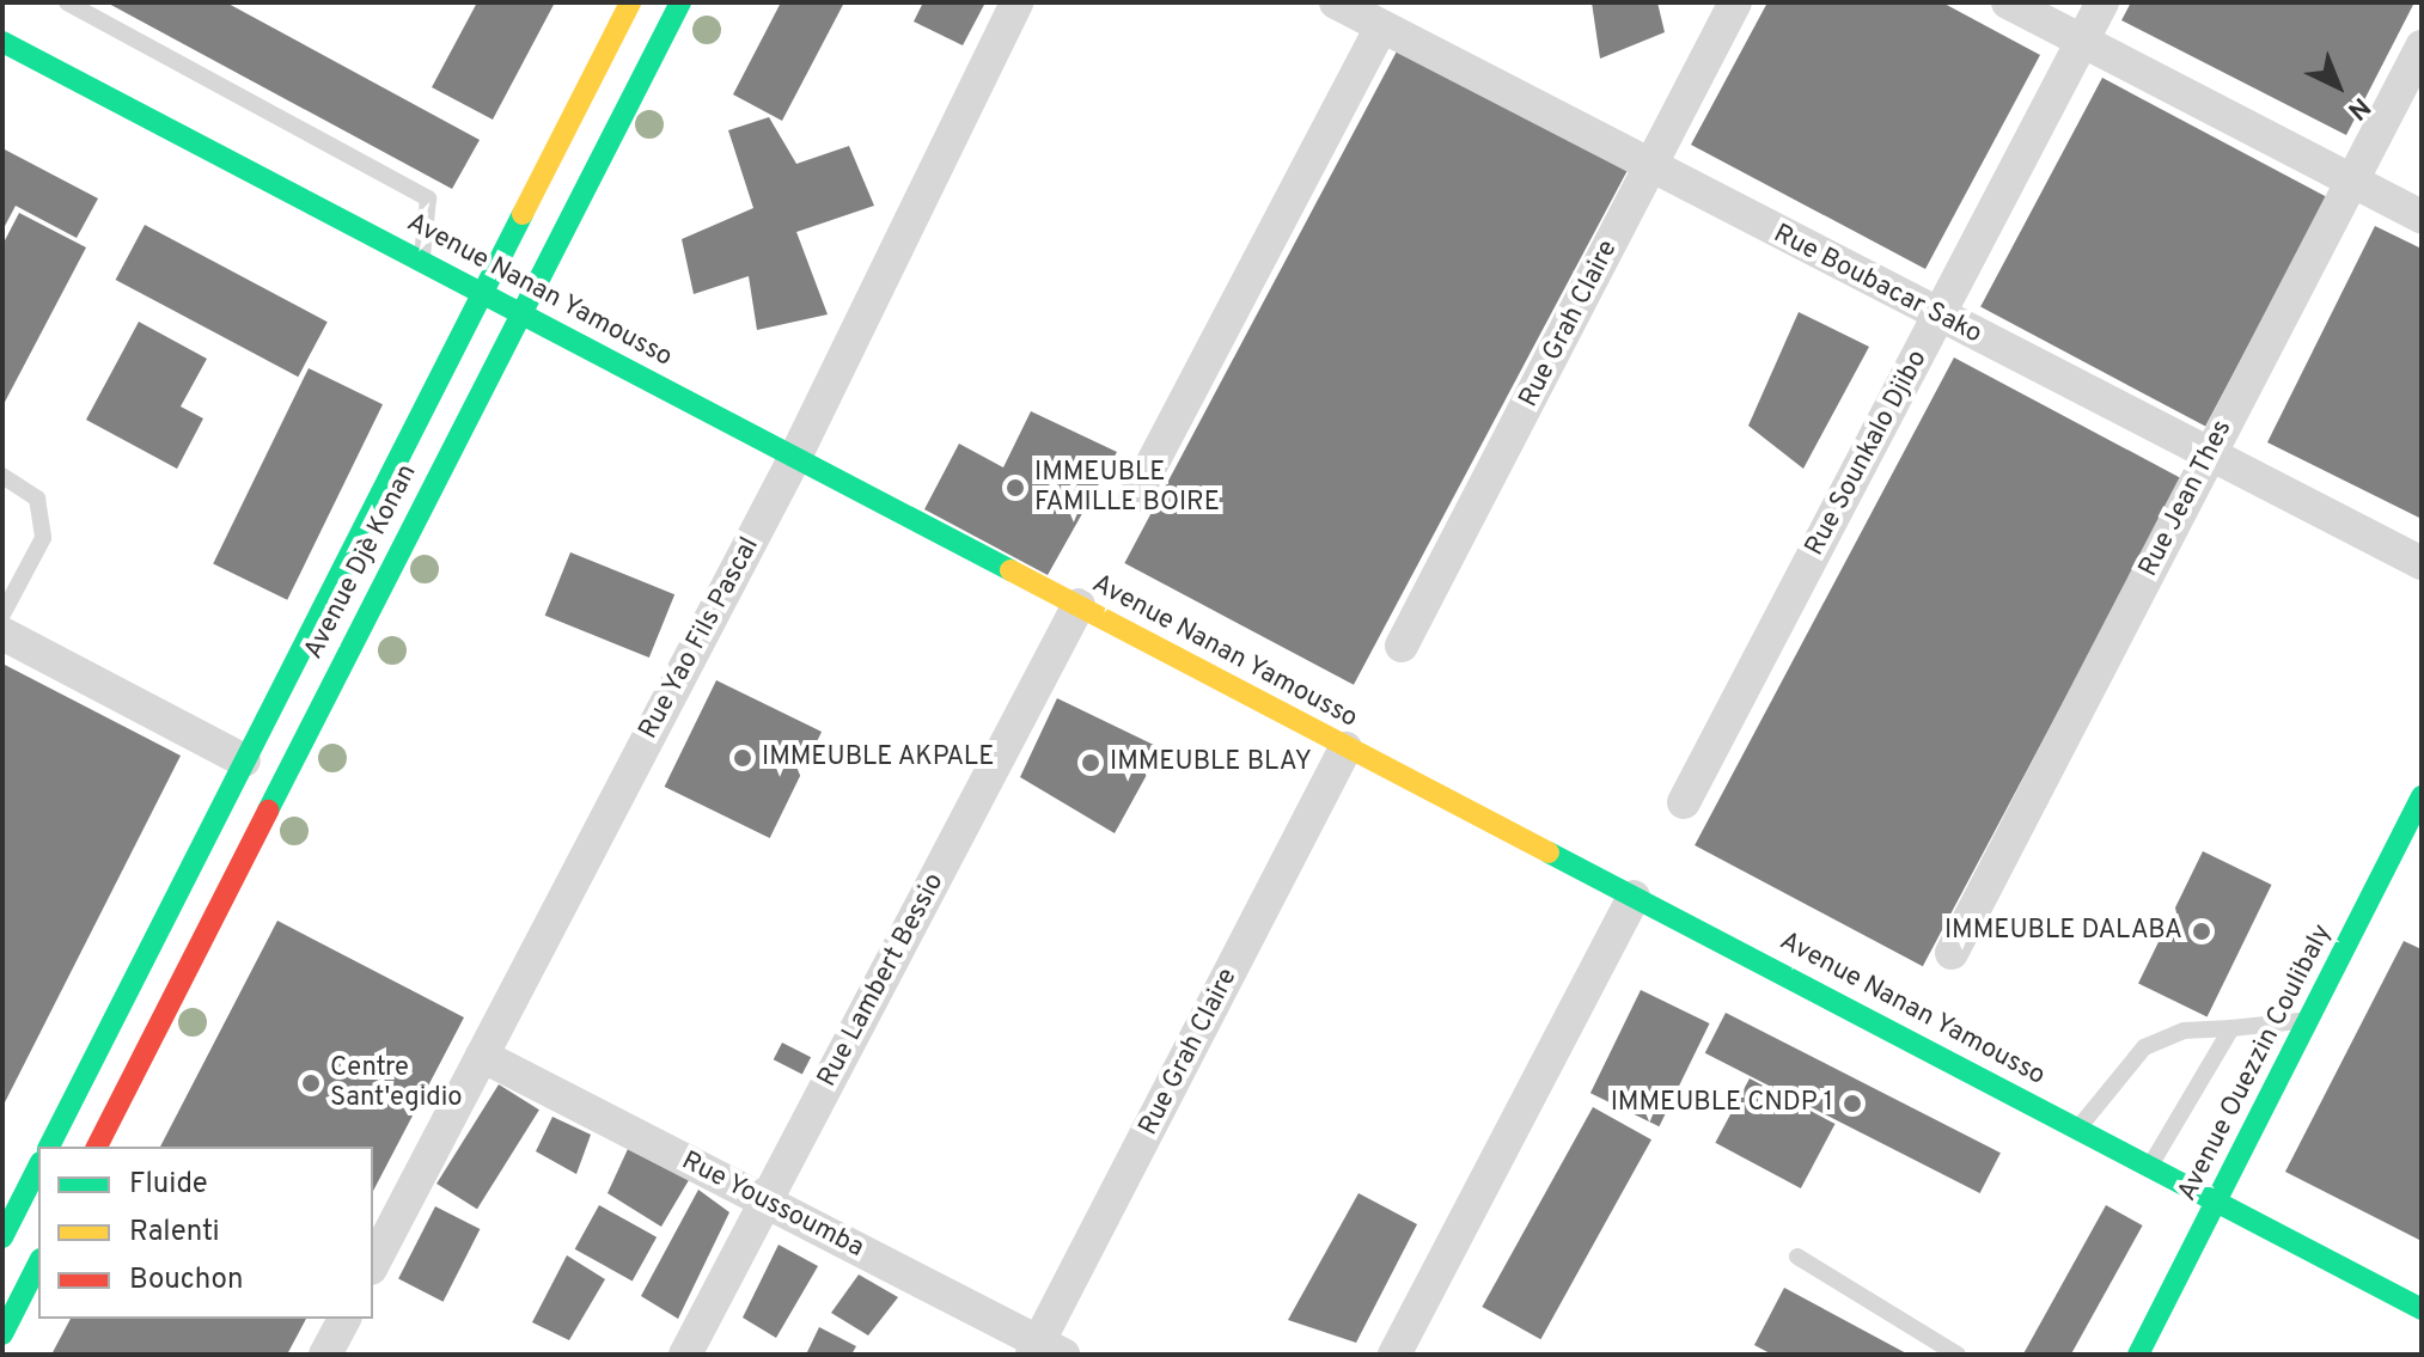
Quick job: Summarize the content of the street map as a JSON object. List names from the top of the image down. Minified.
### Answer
{"streets":{"street":["Rue Boubacar Sako","Avenue Nanan Yamousso","Rue Grah Claire","Rue Sounkalo Djibo","Rue Jean Thes","Avenue Djè Konan","Rue Yao Fils Pascal","Rue Lambert Bessio","Avenue Ouezzin Coulibaly","Rue Youssoumba"]},"crossings":[["Rue Boubacar Sako","Rue Grah Claire"],["Rue Boubacar Sako","Rue Sounkalo Djibo"],["Rue Boubacar Sako","Rue Jean Thes"],["Avenue Nanan Yamousso","Rue Grah Claire"],["Avenue Nanan Yamousso","Avenue Djè Konan"],["Avenue Nanan Yamousso","Rue Yao Fils Pascal"],["Avenue Nanan Yamousso","Rue Lambert Bessio"],["Avenue Nanan Yamousso","Avenue Ouezzin Coulibaly"],["Rue Grah Claire","Rue Youssoumba"],["Rue Yao Fils Pascal","Rue Youssoumba"],["Rue Lambert Bessio","Rue Youssoumba"]],"places":["IMMEUBLE FAMILLE BOIRE","IMMEUBLE AKPALE","IMMEUBLE BLAY","IMMEUBLE DALABA","Centre Sant'egidio","IMMEUBLE CNDP 1"],"legend":["Fluide","Ralenti","Bouchon"],"north":"bottom right"}
